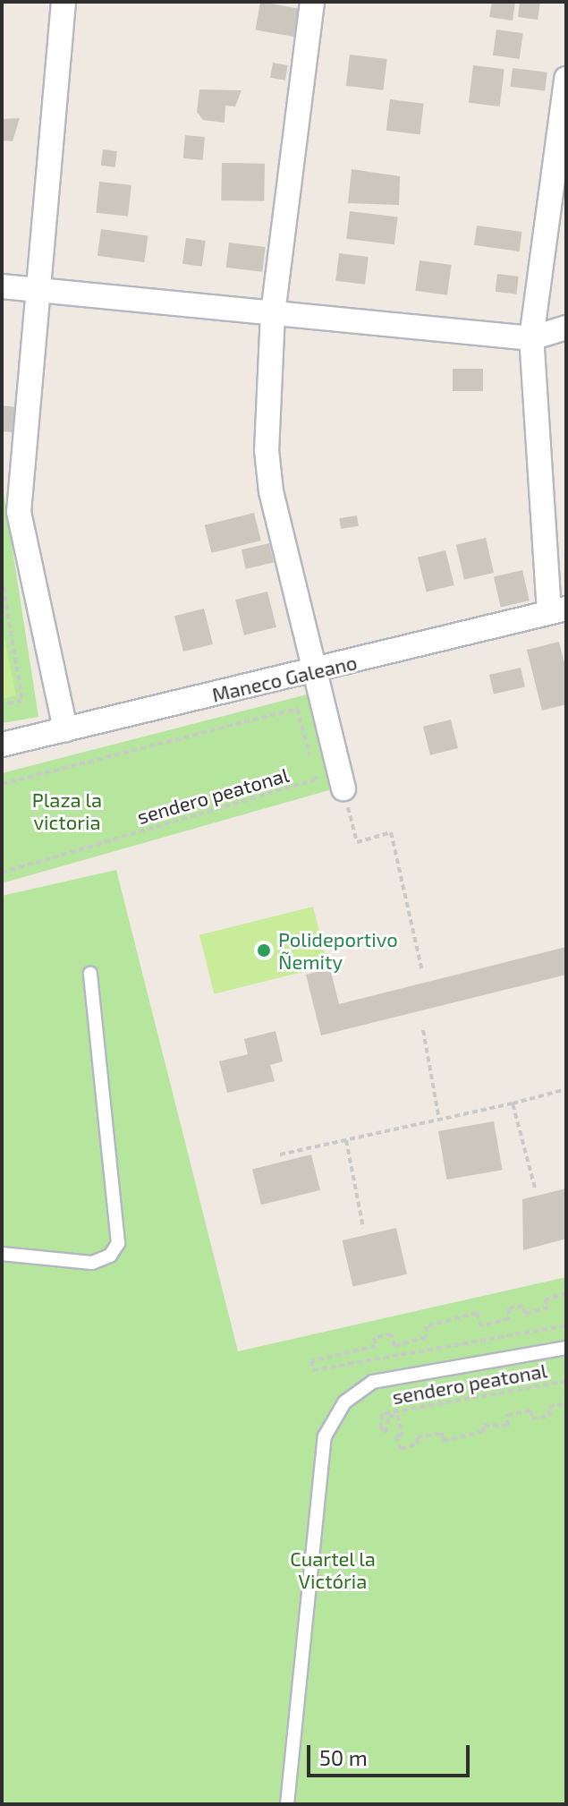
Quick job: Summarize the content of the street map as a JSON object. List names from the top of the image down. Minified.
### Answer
{"streets":{"street":["Maneco Galeano"],"path":["sendero peatonal"]},"parks":["Plaza la victoria","Cuartel la Victória"],"places":["Polideportivo Ñemity"],"scale_bar":"50 m"}
